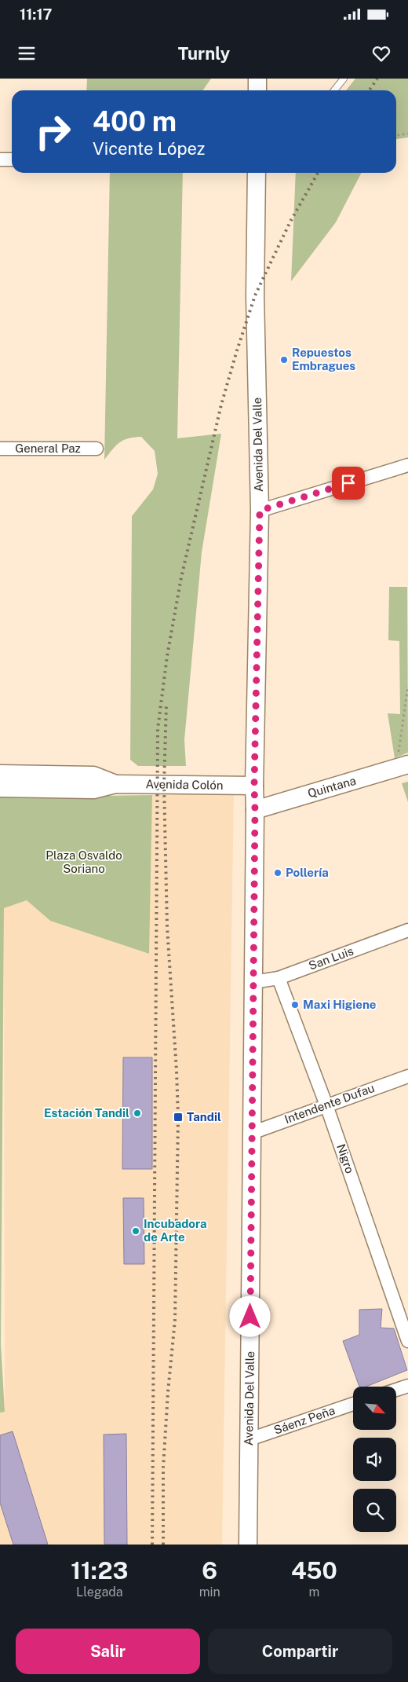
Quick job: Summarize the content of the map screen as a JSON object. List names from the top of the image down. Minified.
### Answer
{"streets":{"main road":["Avenida Del Valle","Avenida Colón","Quintana"],"street":["General Paz","San Luis","Intendente Dufau","Nigro","Sáenz Peña"]},"crossings":[["Avenida Del Valle","Avenida Colón"],["Avenida Del Valle","Quintana"],["Avenida Del Valle","San Luis"],["Avenida Del Valle","Intendente Dufau"],["Avenida Del Valle","Sáenz Peña"],["San Luis","Nigro"],["Intendente Dufau","Nigro"]],"parks":["Plaza Osvaldo Soriano"],"places":{"other":["Repuestos Embragues","Pollería","Maxi Higiene","Estación Tandil","Incubadora de Arte"],"transit":["Tandil"]},"north":"bottom right","page":{"status":"11:17","header":"Turnly","turn":["400 m","Vicente López"],"eta":["11:23","Llegada","6","min","450","m"],"buttons":["Salir","Compartir"]}}
